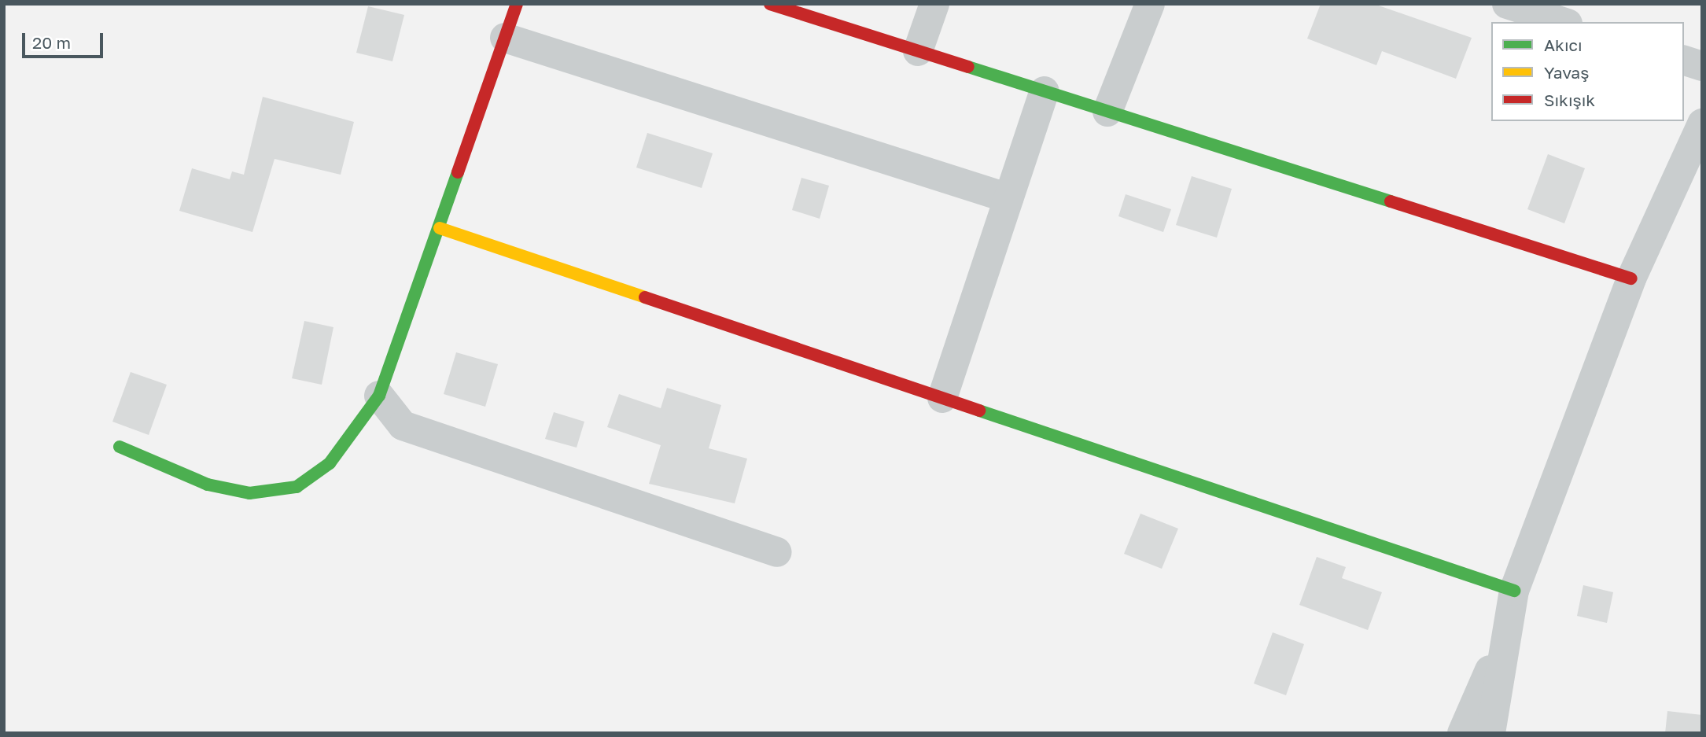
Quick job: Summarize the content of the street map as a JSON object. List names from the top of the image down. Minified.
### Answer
{"legend":["Akıcı","Yavaş","Sıkışık"],"scale_bar":"20 m"}
